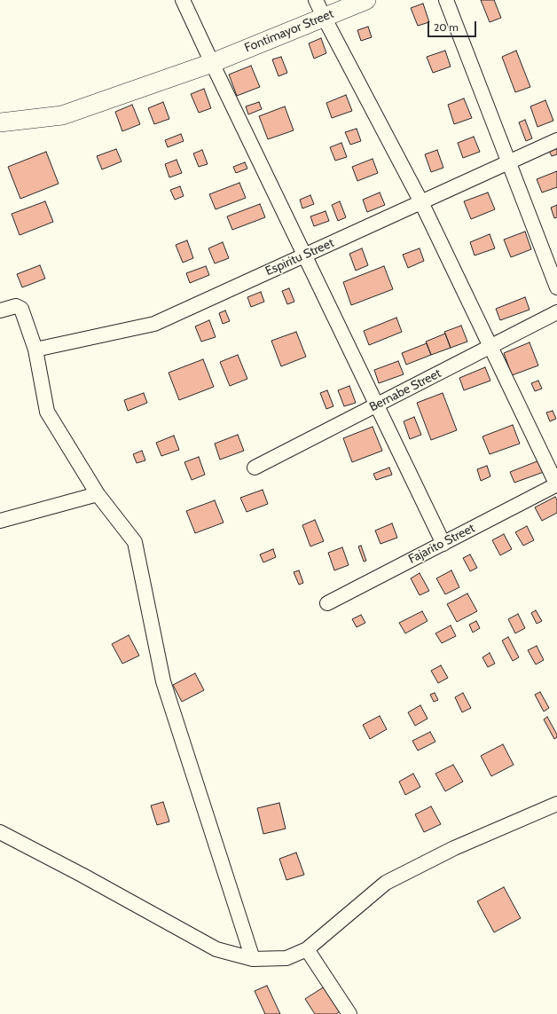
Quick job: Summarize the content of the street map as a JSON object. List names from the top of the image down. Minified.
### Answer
{"streets":{"street":["Fontimayor Street","Espiritu Street","Bernabe Street","Fajarito Street"]},"scale_bar":"20 m"}
